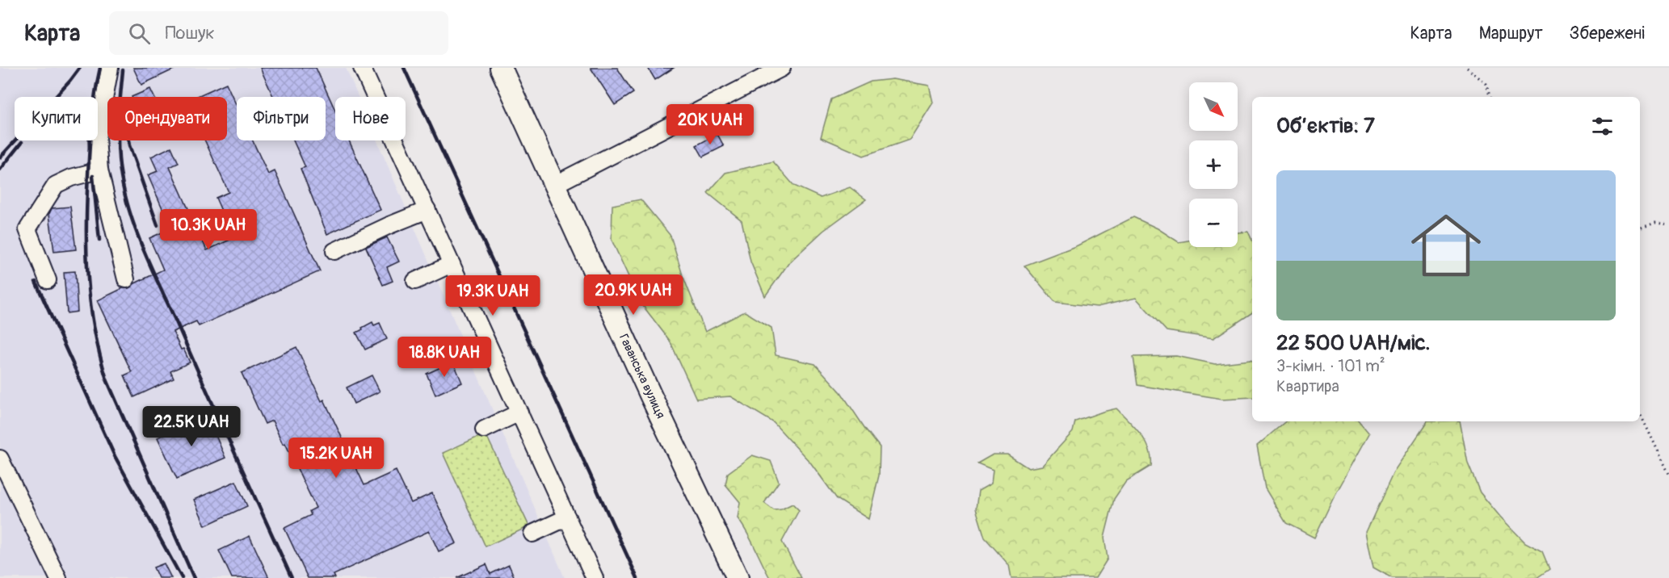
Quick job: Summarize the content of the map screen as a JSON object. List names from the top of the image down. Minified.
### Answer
{"streets":{"main road":["Гаванська вулиця"]},"north":"bottom right","page":{"header":"Карта","search":"Пошук","nav":["Карта","Маршрут","Збережені"],"map_buttons":["+","−"],"chip":["Купити","Орендувати","Фільтри","Нове"],"heading":"Об’єктів: 7","price":["20K UAH","10.3K UAH","20.9K UAH","19.3K UAH","18.8K UAH","22.5K UAH","15.2K UAH"],"list":[{"name":"22 500 UAH/міс.","note":"3-кімн. · 101 m² · Квартира"}]}}
